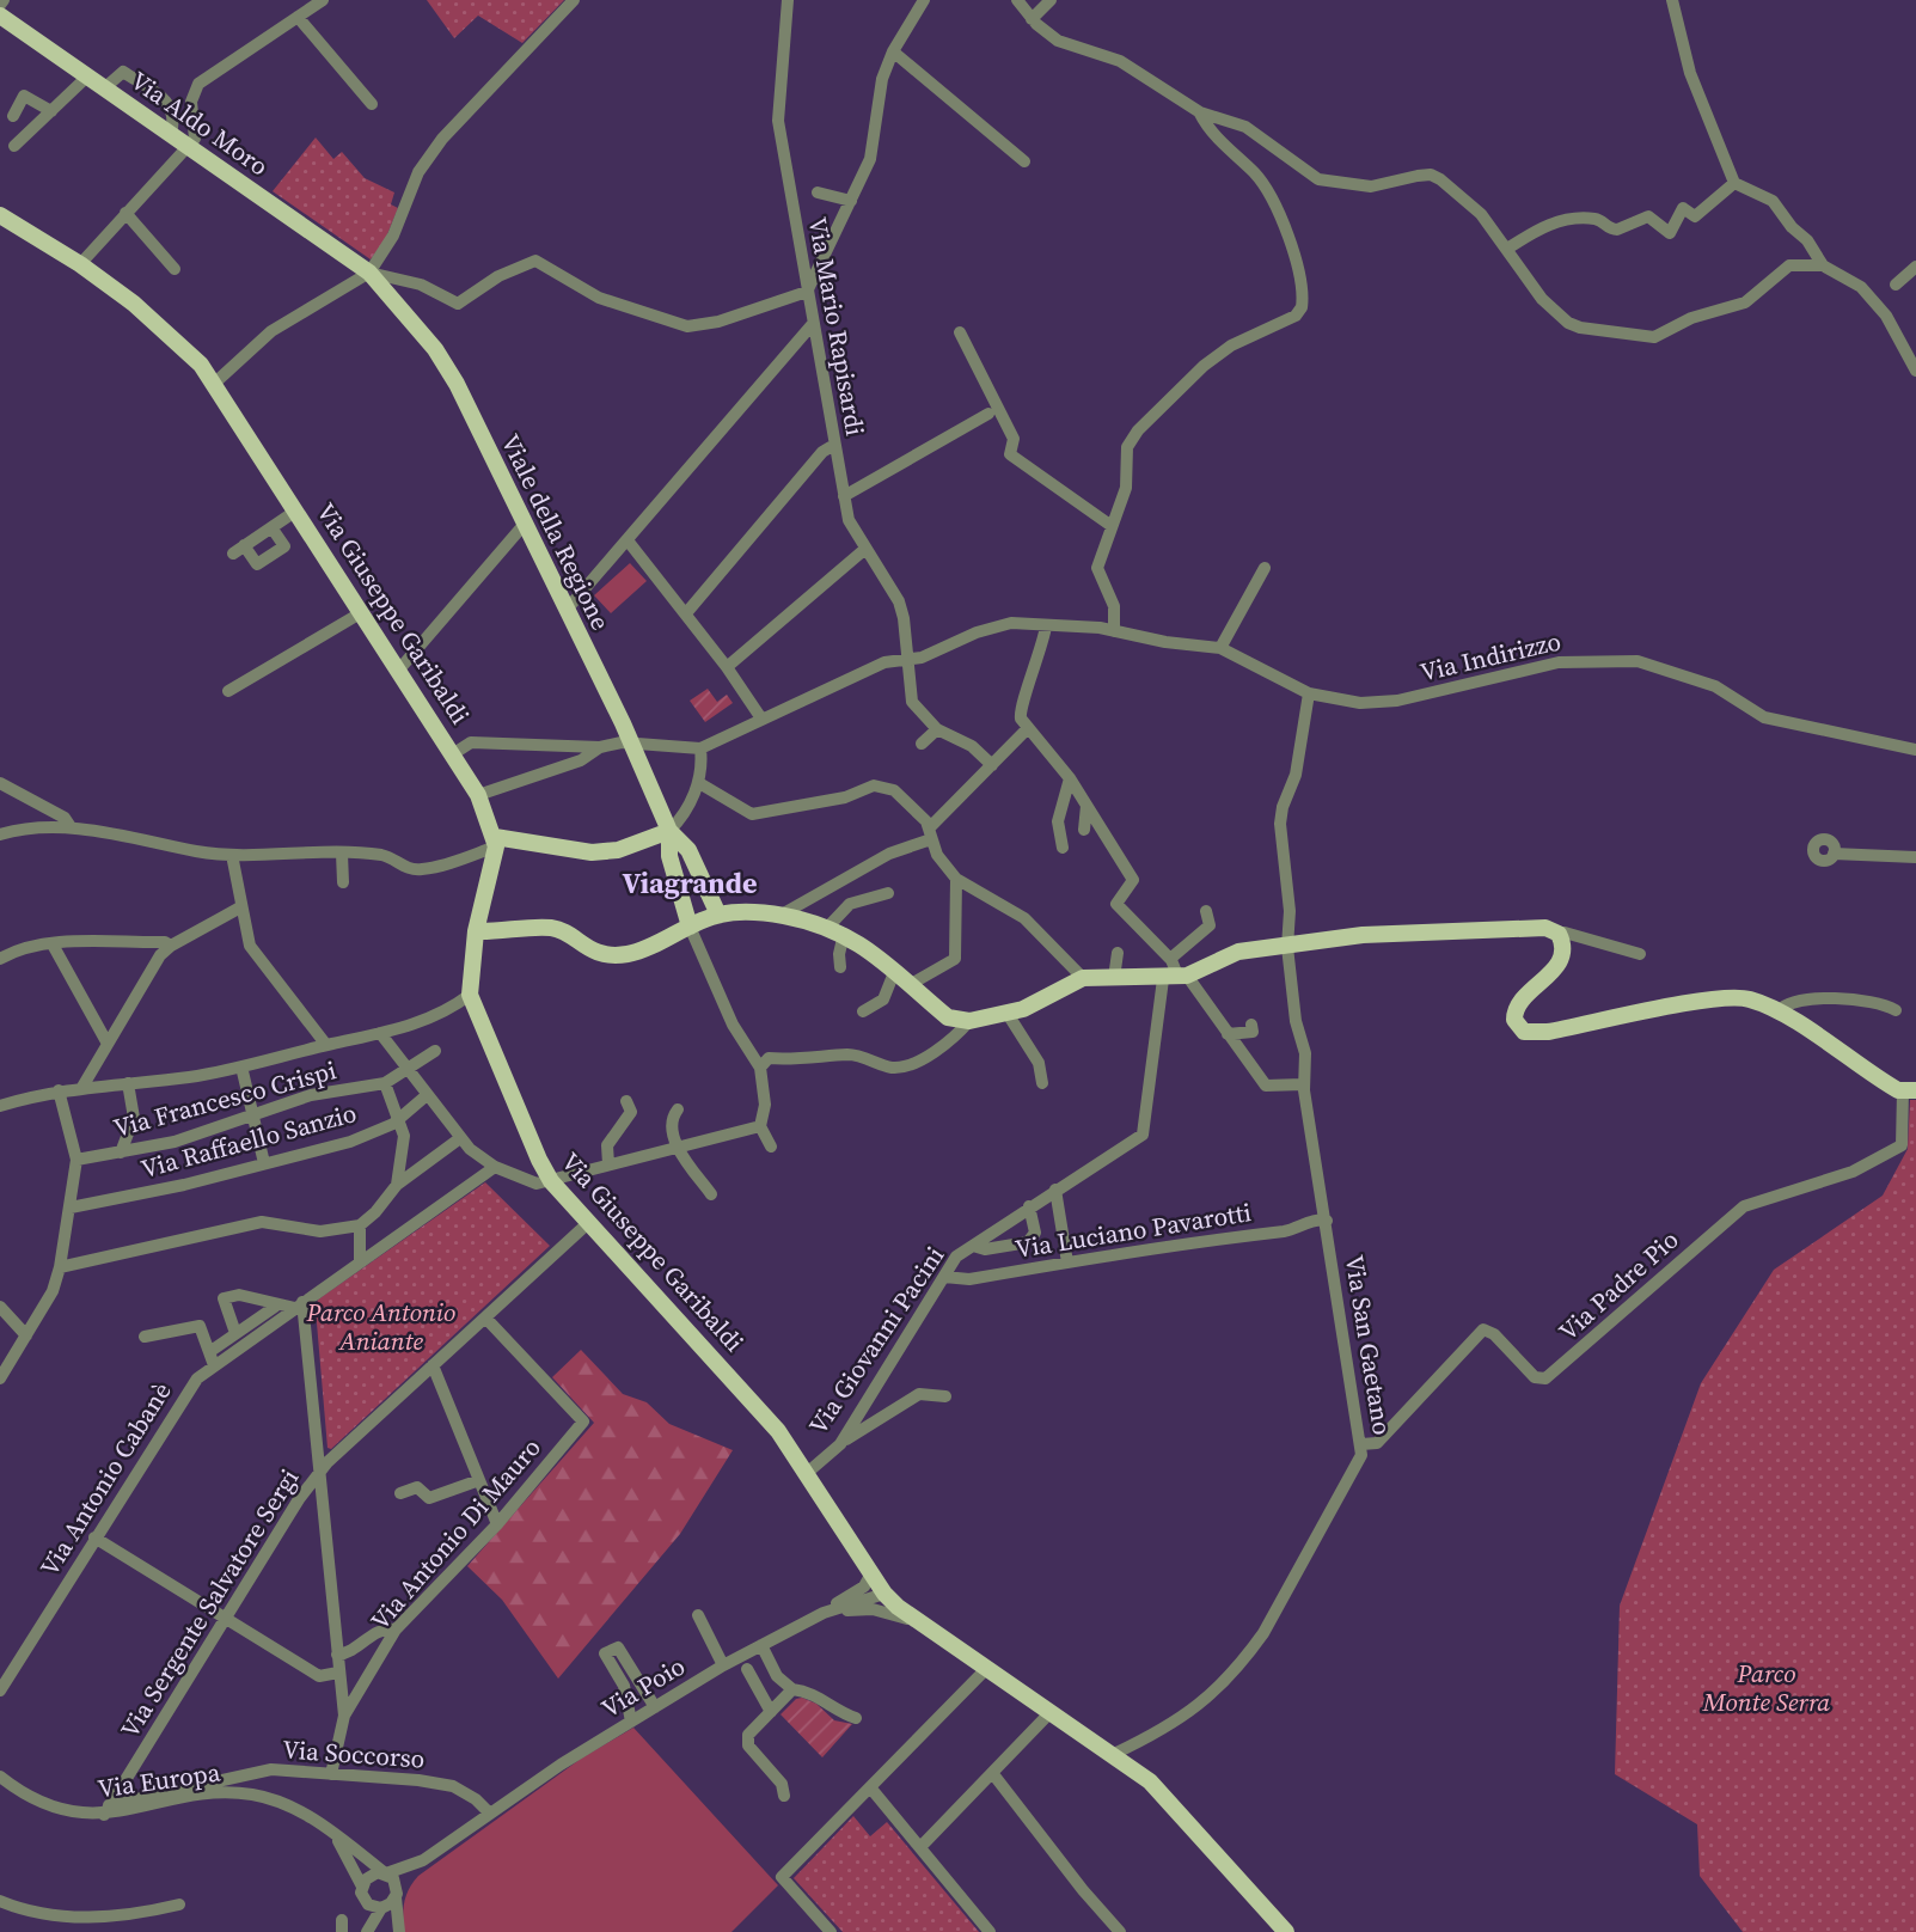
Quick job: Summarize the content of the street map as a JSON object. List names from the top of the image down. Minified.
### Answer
{"streets":{"main road":["Via Aldo Moro","Viale della Regione","Via Giuseppe Garibaldi"],"street":["Via Mario Rapisardi","Via Indirizzo","Via Francesco Crispi","Via Raffaello Sanzio","Via Luciano Pavarotti","Via Padre Pio","Via Giovanni Pacini","Via San Gaetano","Via Antonio Cabanè","Via Antonio Di Mauro","Via Sergente Salvatore Sergi","Via Poio","Via Soccorso","Via Europa"]},"crossings":[["Via Aldo Moro","Viale della Regione"],["Via Mario Rapisardi","Via Indirizzo"],["Via Giuseppe Garibaldi","Via Giovanni Pacini"],["Via Giuseppe Garibaldi","Via San Gaetano"],["Via Giuseppe Garibaldi","Via Sergente Salvatore Sergi"],["Via Giuseppe Garibaldi","Via Poio"],["Via Indirizzo","Via San Gaetano"],["Via Luciano Pavarotti","Via Giovanni Pacini"],["Via Luciano Pavarotti","Via San Gaetano"],["Via Padre Pio","Via San Gaetano"],["Via Antonio Di Mauro","Via Sergente Salvatore Sergi"],["Via Antonio Di Mauro","Via Soccorso"],["Via Sergente Salvatore Sergi","Via Soccorso"],["Via Sergente Salvatore Sergi","Via Europa"],["Via Poio","Via Soccorso"],["Via Soccorso","Via Europa"]],"districts":["Viagrande"],"parks":["Parco Antonio Aniante","Parco Monte Serra"]}
